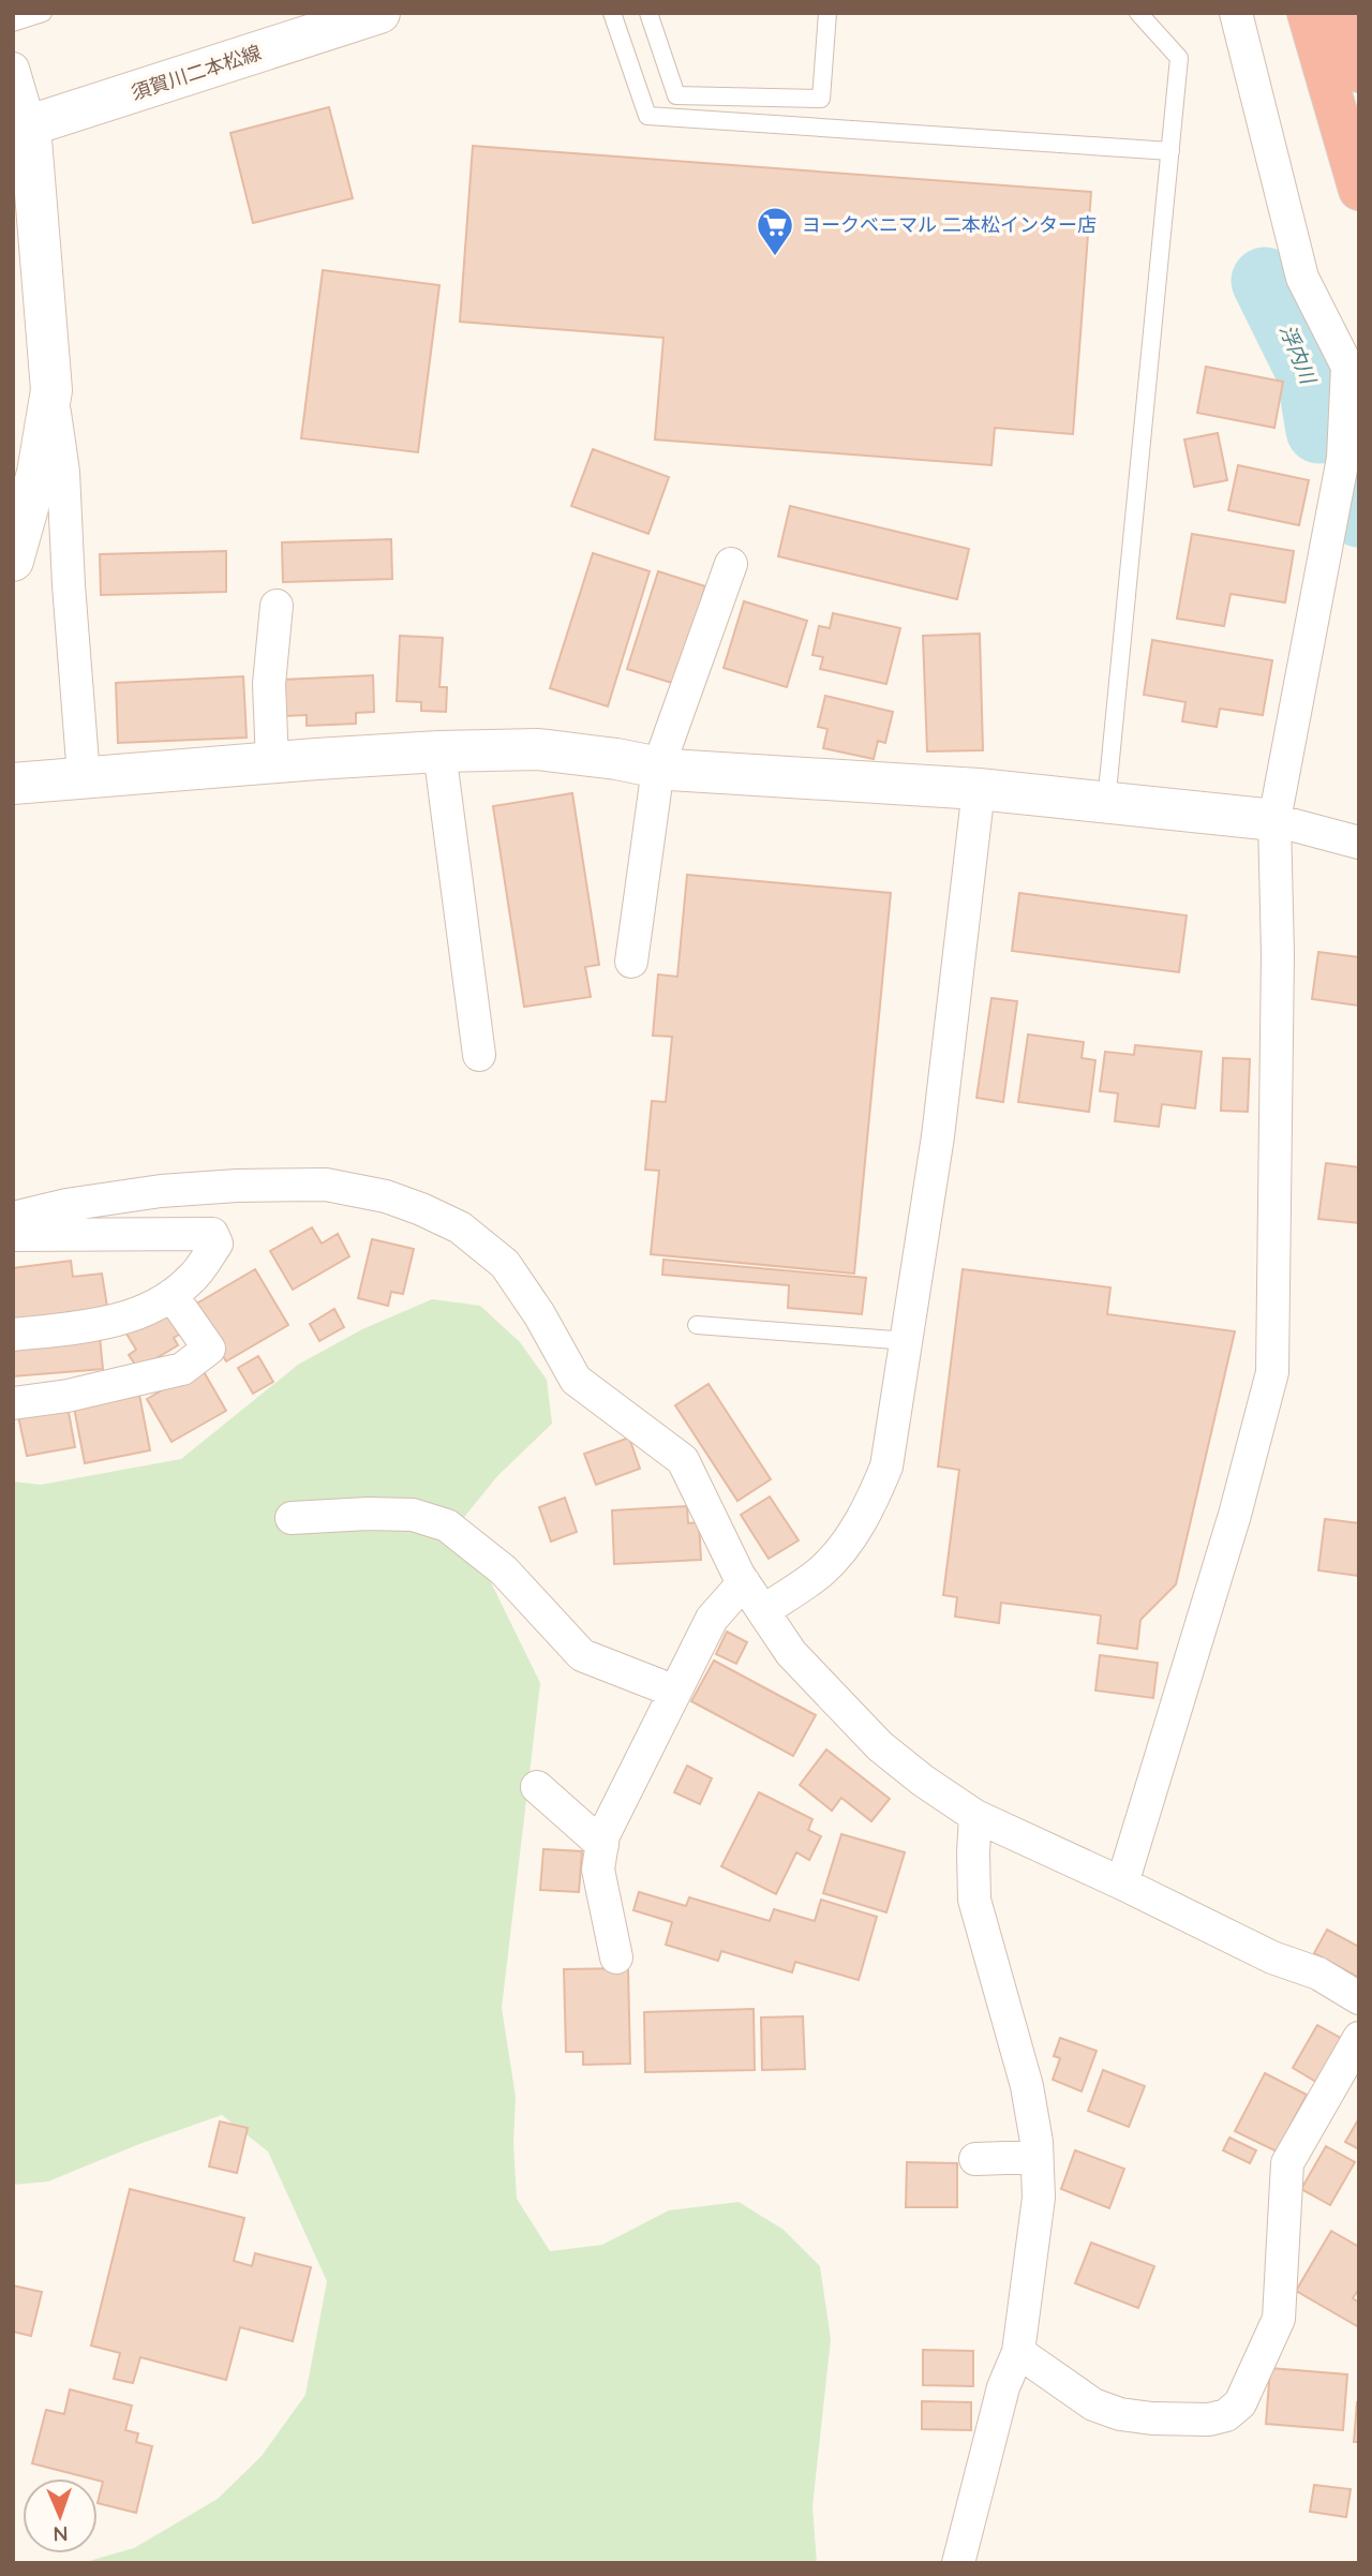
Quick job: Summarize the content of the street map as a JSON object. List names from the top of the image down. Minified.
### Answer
{"streets":{"street":["須賀川二本松線"]},"water":["浮内川"],"places":{"supermarket":["ヨークベニマル 二本松インター店"]},"north":"bottom"}
